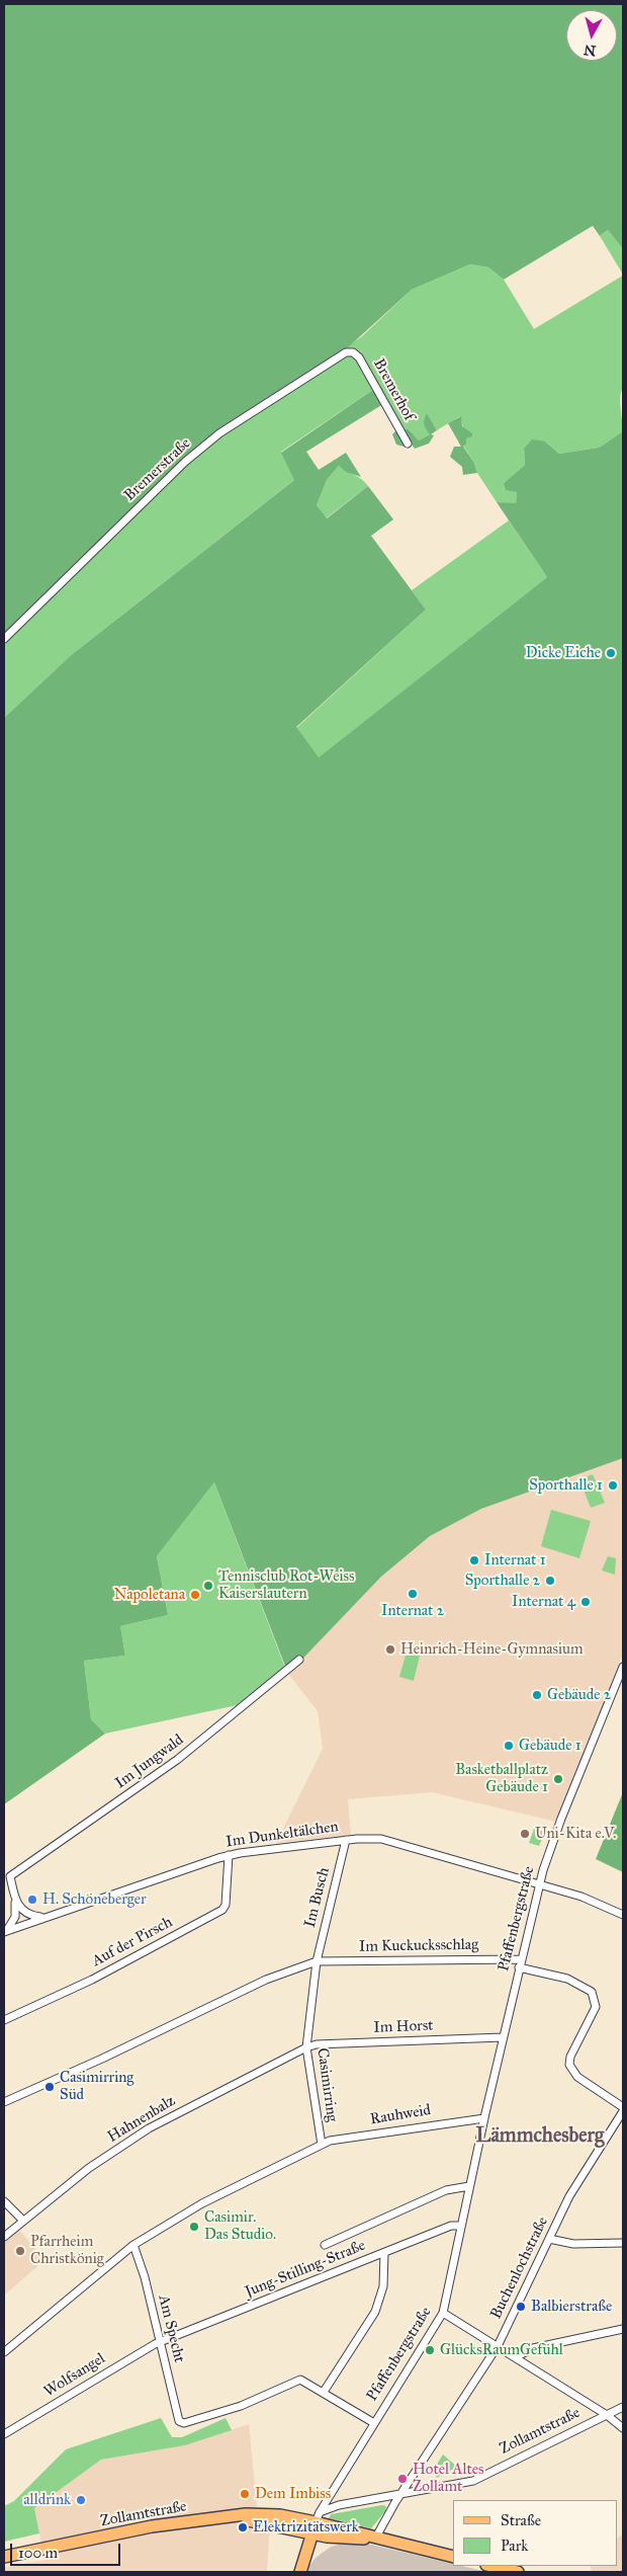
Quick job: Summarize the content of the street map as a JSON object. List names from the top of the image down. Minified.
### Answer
{"streets":{"main road":["Zollamtstraße"],"street":["Bremerhof","Bremerstraße","Im Jungwald","Im Dunkeltälchen","Im Busch","Pfaffenbergstraße","Auf der Pirsch","Im Kuckucksschlag","Im Horst","Casimirring","Rauhweid","Hahnenbalz","Buchenlochstraße","Jung-Stilling-Straße","Am Specht","Wolfsangel"]},"crossings":[["Bremerhof","Bremerstraße"],["Im Jungwald","Im Dunkeltälchen"],["Im Dunkeltälchen","Im Busch"],["Im Dunkeltälchen","Pfaffenbergstraße"],["Im Dunkeltälchen","Auf der Pirsch"],["Im Busch","Im Kuckucksschlag"],["Im Busch","Casimirring"],["Pfaffenbergstraße","Im Kuckucksschlag"],["Pfaffenbergstraße","Im Horst"],["Pfaffenbergstraße","Rauhweid"],["Pfaffenbergstraße","Jung-Stilling-Straße"],["Pfaffenbergstraße","Zollamtstraße"],["Im Kuckucksschlag","Casimirring"],["Im Horst","Casimirring"],["Im Horst","Hahnenbalz"],["Casimirring","Rauhweid"],["Casimirring","Hahnenbalz"],["Casimirring","Am Specht"],["Buchenlochstraße","Zollamtstraße"],["Jung-Stilling-Straße","Am Specht"],["Jung-Stilling-Straße","Wolfsangel"],["Am Specht","Wolfsangel"]],"districts":["Lämmchesberg"],"places":["Dicke Eiche","Sporthalle 1","Internat 1","Sporthalle 2","Tennisclub Rot-Weiss Kaiserslautern","Internat 2","Napoletana","Internat 4","Heinrich-Heine-Gymnasium","Gebäude 2","Gebäude 1","Basketballplatz Gebäude 1","Uni-Kita e.V.","H. Schöneberger","Casimirring Süd","Casimir. Das Studio.","Pfarrheim Christkönig","Balbierstraße","GlücksRaumGefühl","Hotel Altes Zollamt","Dem Imbiss","alldrink","Elektrizitätswerk"],"legend":["Straße","Park"],"scale_bar":"100 m","north":"bottom"}
